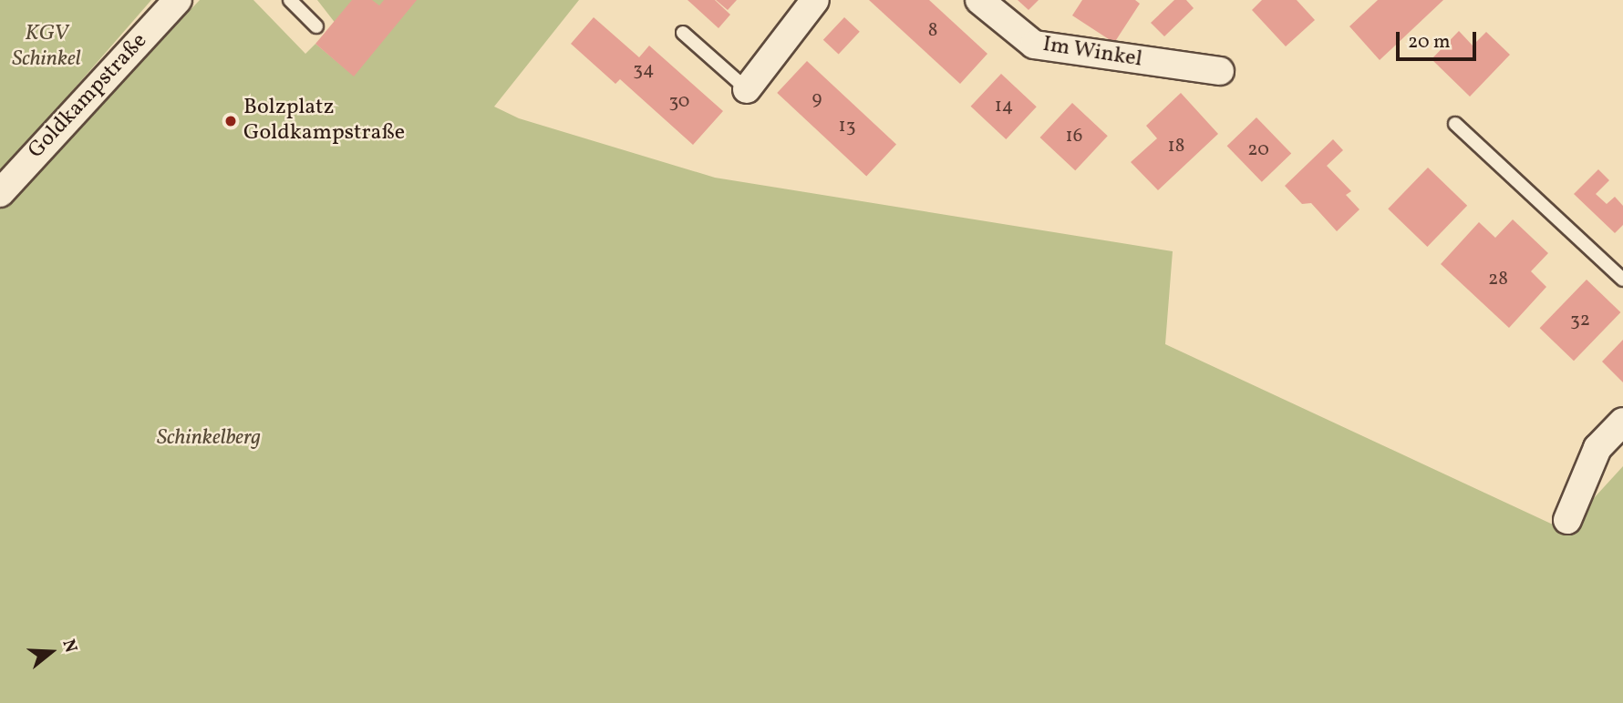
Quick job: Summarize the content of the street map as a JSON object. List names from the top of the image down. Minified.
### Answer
{"streets":{"street":["Im Winkel","Goldkampstraße"]},"parks":["KGV Schinkel","Schinkelberg"],"places":["Bolzplatz Goldkampstraße"],"house_numbers":["8","34","9","30","14","13","16","18","20","28","32"],"scale_bar":"20 m","north":"right"}
